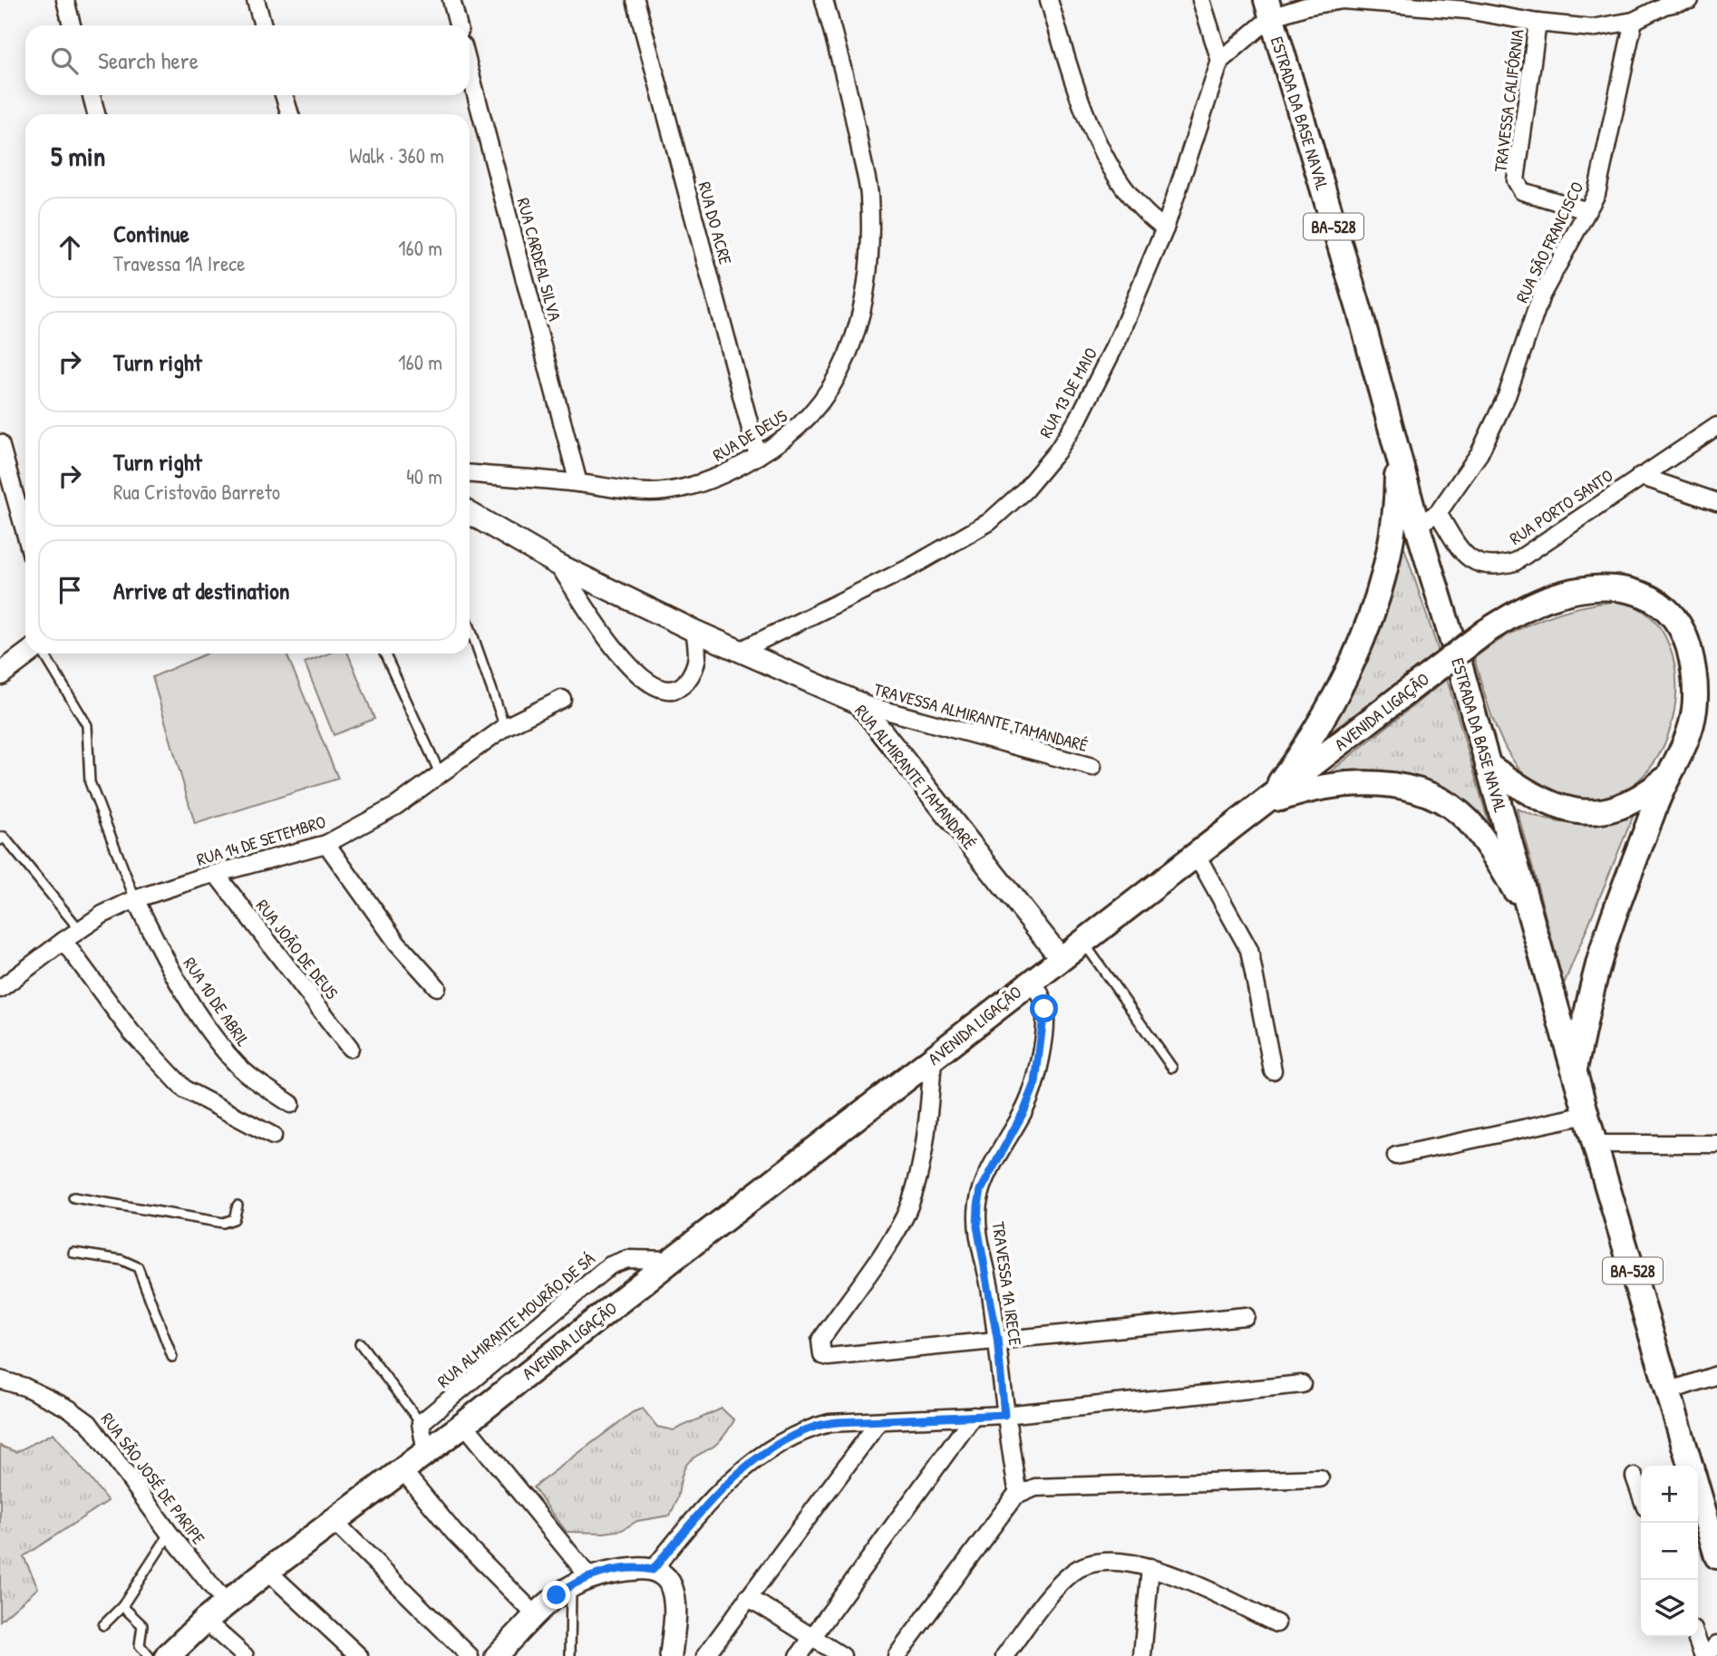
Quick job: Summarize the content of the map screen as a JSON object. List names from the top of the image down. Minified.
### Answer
{"streets":{"main road":["ESTRADA DA BASE NAVAL","BA-528","AVENIDA LIGAÇÃO","RUA ALMIRANTE TAMANDARÉ"],"street":["TRAVESSA CALIFÓRNIA","RUA DO ACRE","RUA SÃO FRANCISCO","RUA CARDEAL SILVA","RUA 13 DE MAIO","RUA DE DEUS","RUA PORTO SANTO","TRAVESSA ALMIRANTE TAMANDARÉ","RUA 14 DE SETEMBRO","RUA JOÃO DE DEUS","RUA 10 DE ABRIL","TRAVESSA 1A IRECE","RUA ALMIRANTE MOURÃO DE SÁ","RUA SÃO JOSÉ DE PARIPE"]},"crossings":[["TRAVESSA CALIFÓRNIA","RUA SÃO FRANCISCO"],["ESTRADA DA BASE NAVAL","RUA SÃO FRANCISCO"],["ESTRADA DA BASE NAVAL","RUA PORTO SANTO"],["ESTRADA DA BASE NAVAL","AVENIDA LIGAÇÃO"],["RUA DO ACRE","RUA DE DEUS"],["RUA SÃO FRANCISCO","RUA PORTO SANTO"],["RUA CARDEAL SILVA","RUA DE DEUS"],["RUA 13 DE MAIO","RUA ALMIRANTE TAMANDARÉ"],["AVENIDA LIGAÇÃO","RUA ALMIRANTE TAMANDARÉ"],["AVENIDA LIGAÇÃO","TRAVESSA 1A IRECE"],["AVENIDA LIGAÇÃO","RUA ALMIRANTE MOURÃO DE SÁ"],["AVENIDA LIGAÇÃO","RUA SÃO JOSÉ DE PARIPE"],["TRAVESSA ALMIRANTE TAMANDARÉ","RUA ALMIRANTE TAMANDARÉ"],["RUA 14 DE SETEMBRO","RUA JOÃO DE DEUS"],["RUA 14 DE SETEMBRO","RUA 10 DE ABRIL"]],"page":{"search":"Search here","heading":["5 min","Walk · 360 m"],"list":[["Continue","Travessa 1A Irece","160 m"],["Turn right","160 m"],["Turn right","Rua Cristovão Barreto","40 m"],"Arrive at destination"],"map_buttons":["+","−"]}}
